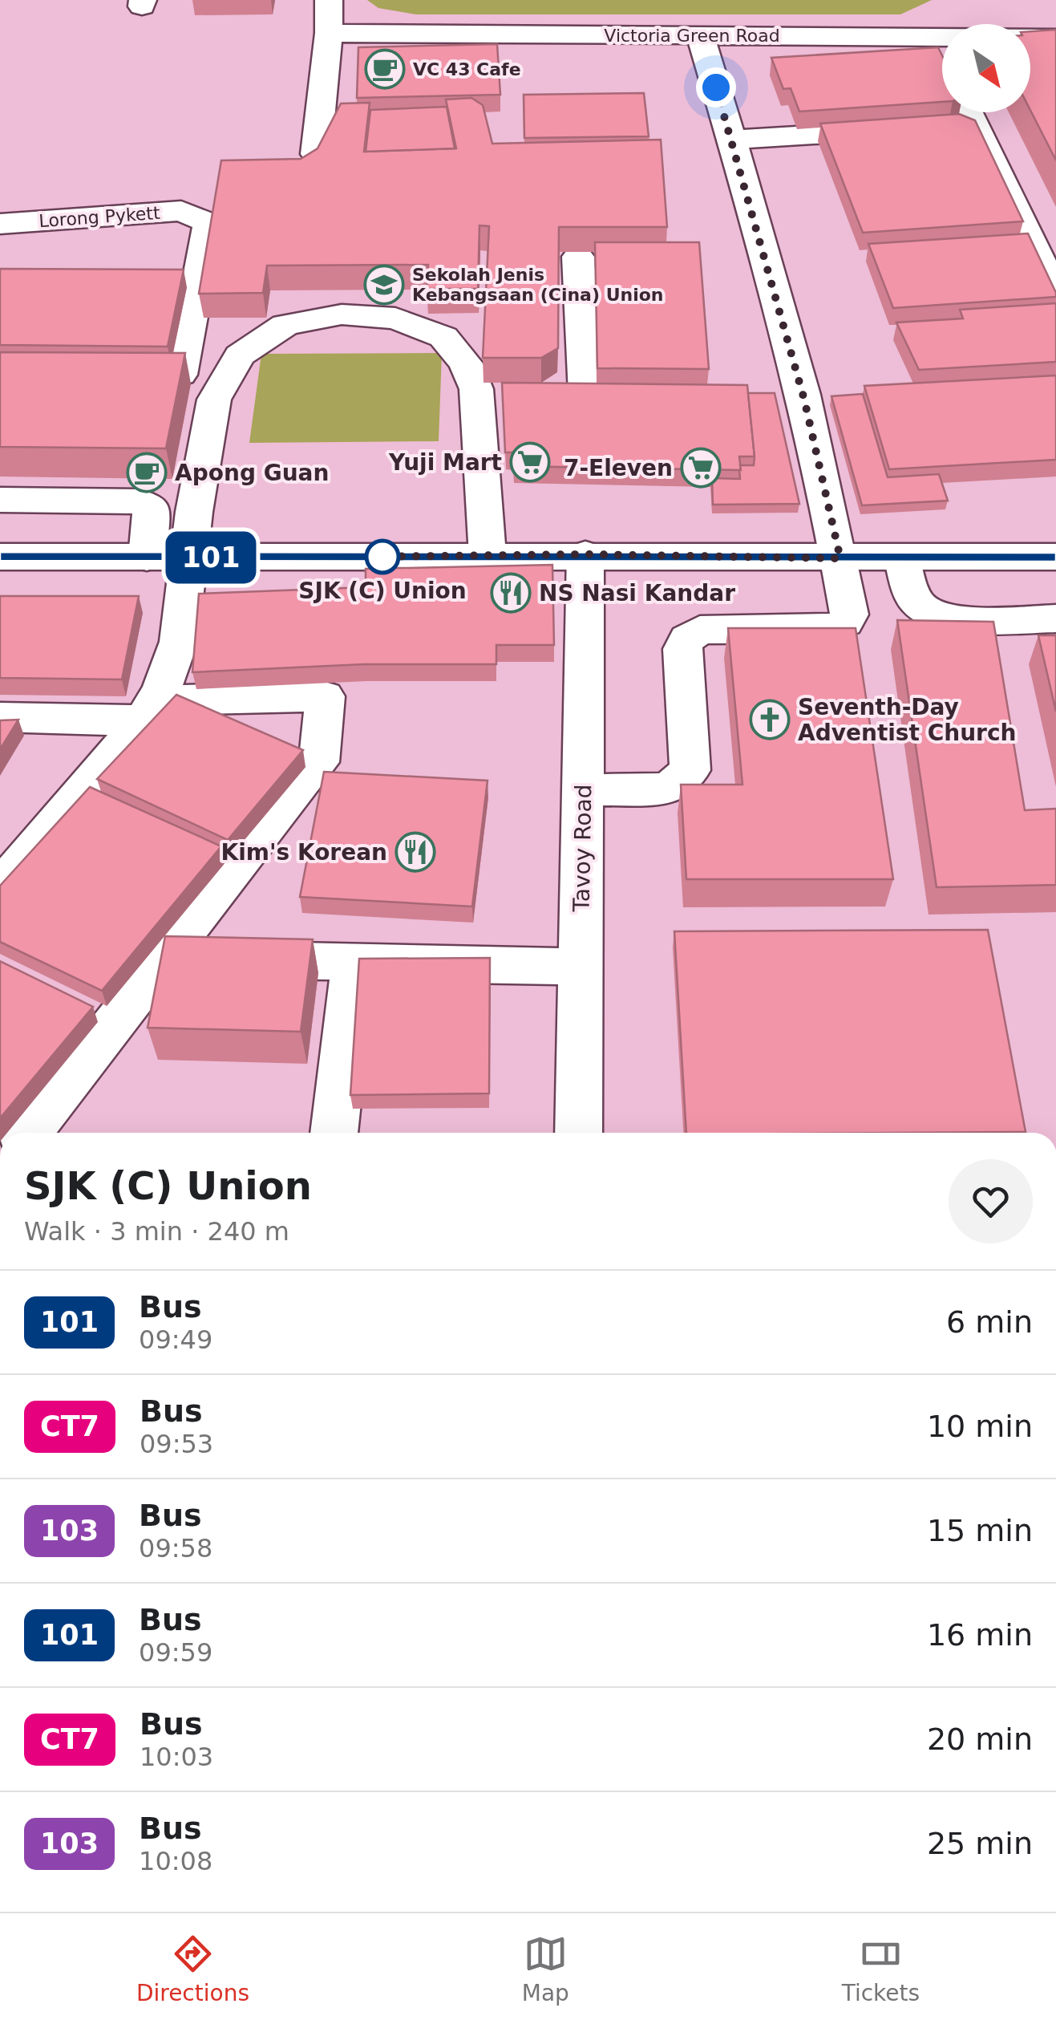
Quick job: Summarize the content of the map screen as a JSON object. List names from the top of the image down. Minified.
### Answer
{"streets":{"street":["Victoria Green Road","Lorong Pykett","Tavoy Road"]},"places":{"cafe":["VC 43 Cafe","Apong Guan"],"school or university":["Sekolah Jenis Kebangsaan (Cina) Union"],"supermarket":["Yuji Mart","7-Eleven"],"other":["SJK (C) Union"],"restaurant":["NS Nasi Kandar","Kim's Korean"],"church":["Seventh-Day Adventist Church"]},"lines":["bus line 101"],"north":"bottom right","page":{"on_map":"101","heading":["SJK (C) Union","Walk · 3 min · 240 m"],"list":[{"mark":"101","name":"Bus","note":"09:49","value":"6 min"},{"mark":"CT7","name":"Bus","note":"09:53","value":"10 min"},{"mark":"103","name":"Bus","note":"09:58","value":"15 min"},{"mark":"101","name":"Bus","note":"09:59","value":"16 min"},{"mark":"CT7","name":"Bus","note":"10:03","value":"20 min"},{"mark":"103","name":"Bus","note":"10:08","value":"25 min"}],"tabs":["Directions","Map","Tickets"]}}
